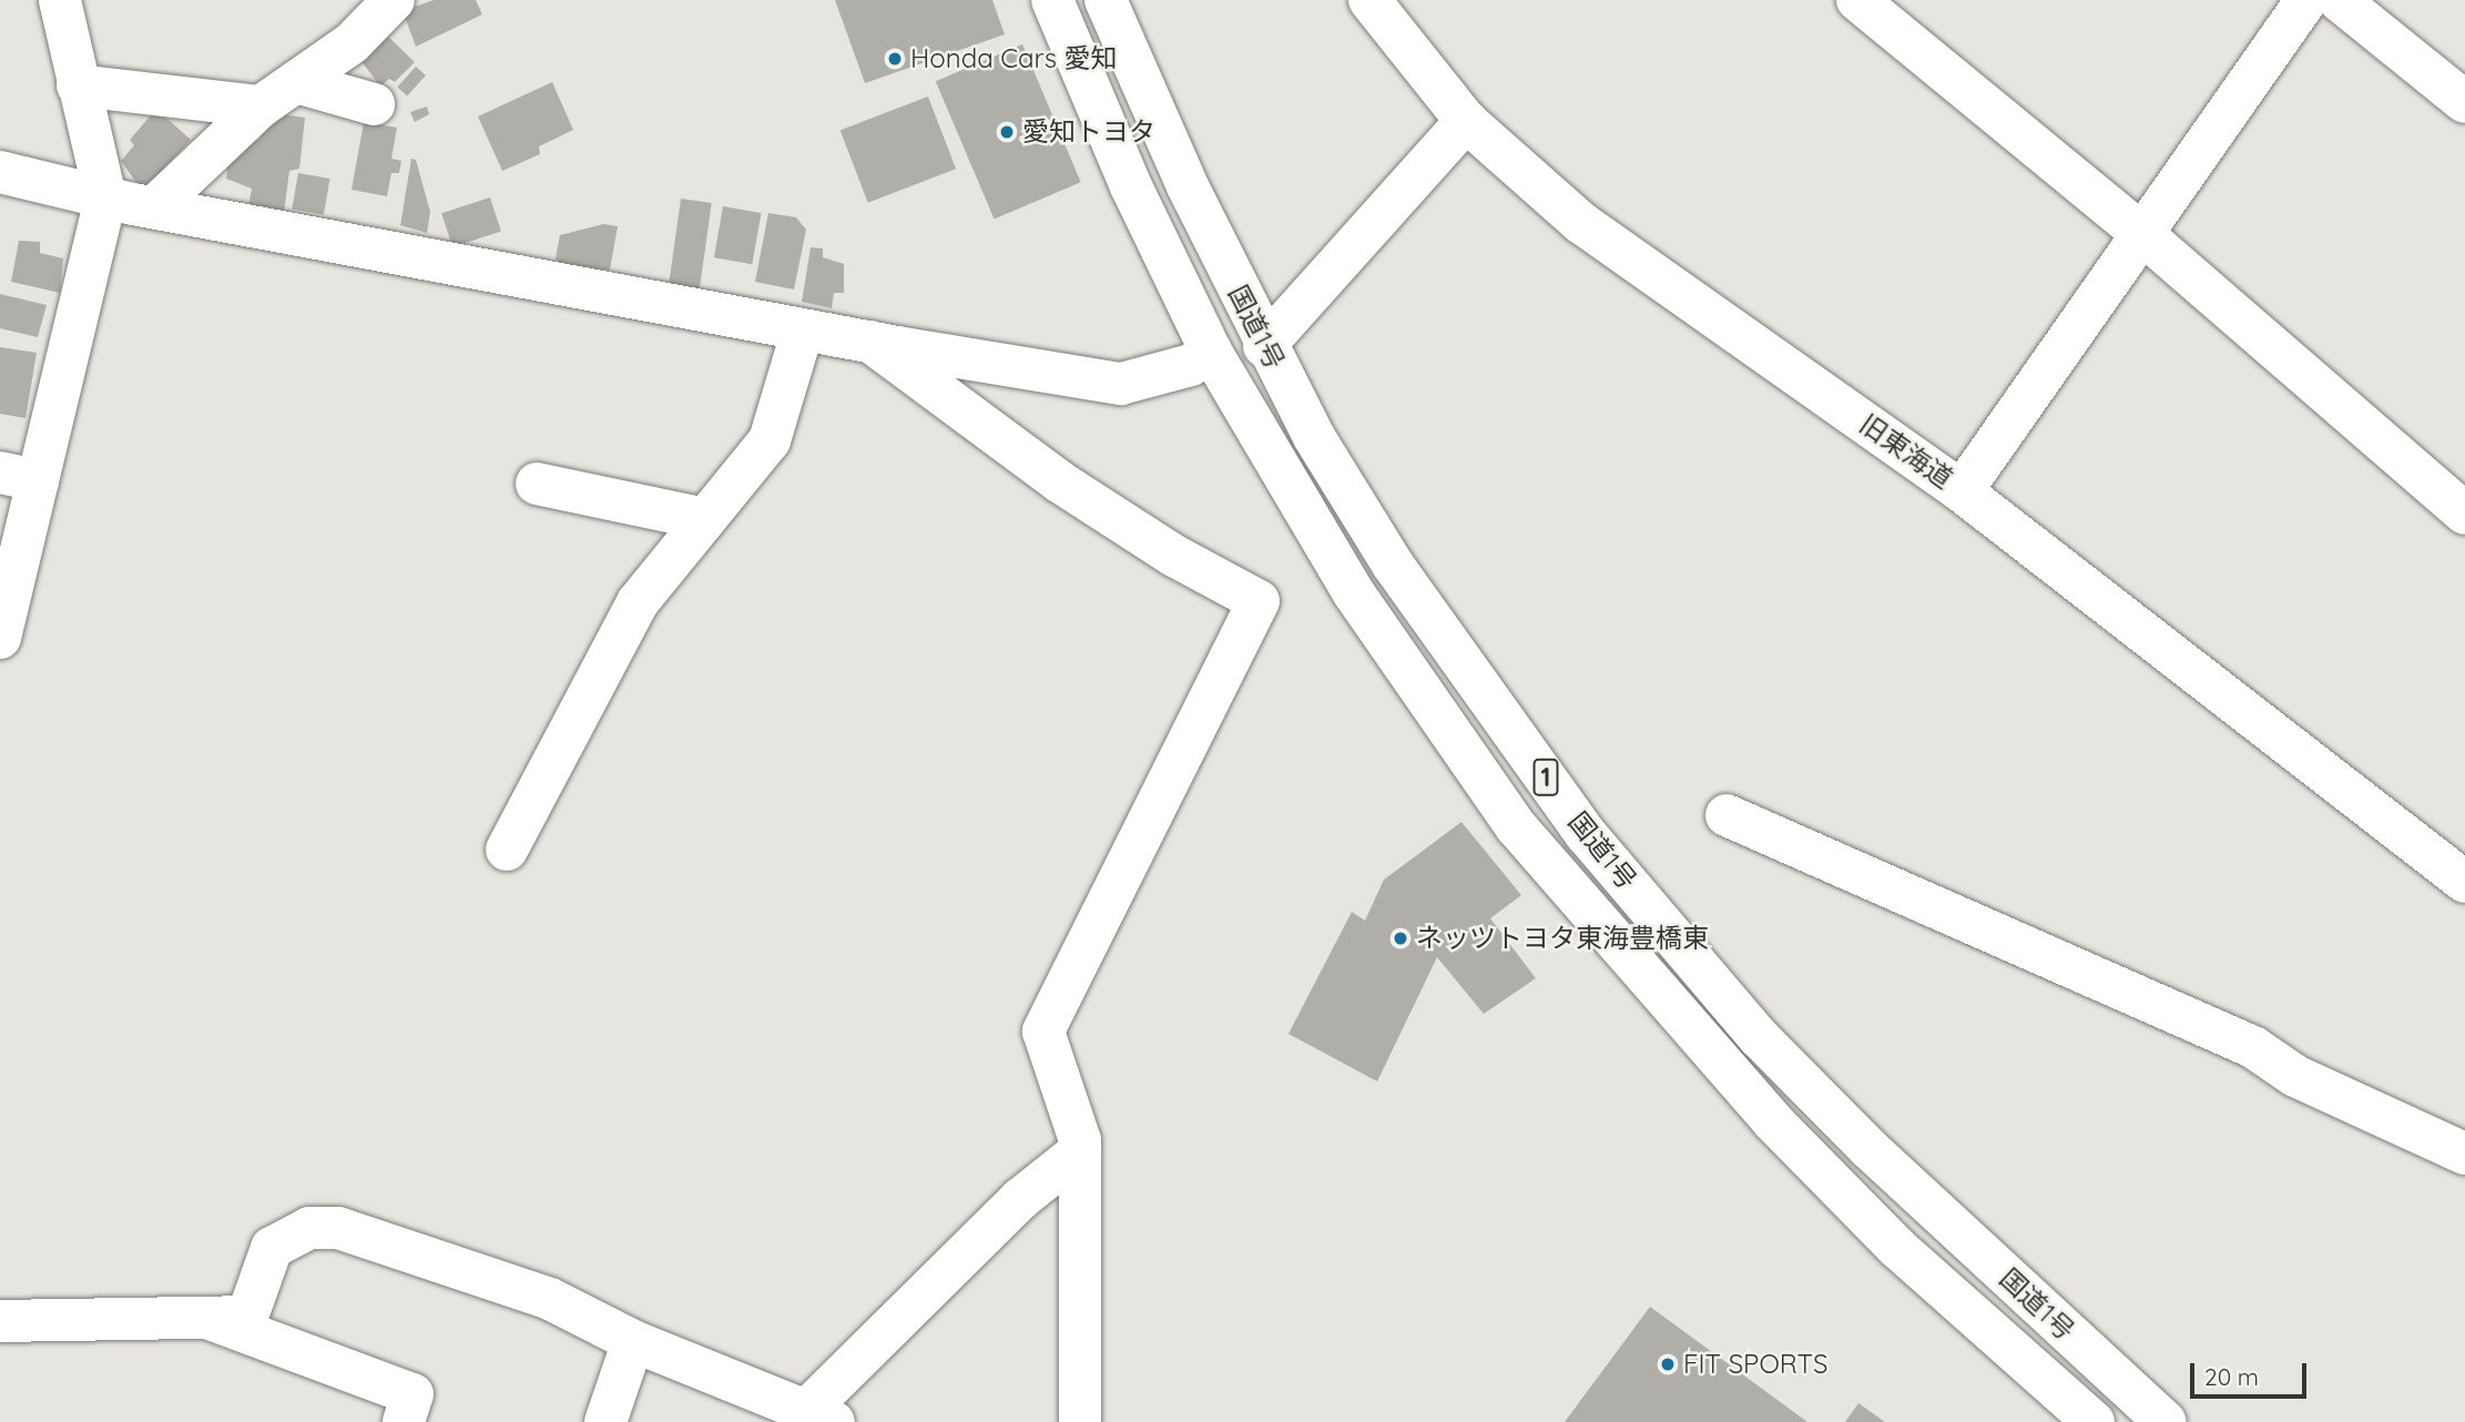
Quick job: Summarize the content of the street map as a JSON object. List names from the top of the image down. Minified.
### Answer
{"streets":{"main road":["国道1号","旧東海道","1"]},"places":["Honda Cars 愛知","愛知トヨタ","ネッツトヨタ東海豊橋東","FIT SPORTS"],"scale_bar":"20 m"}
